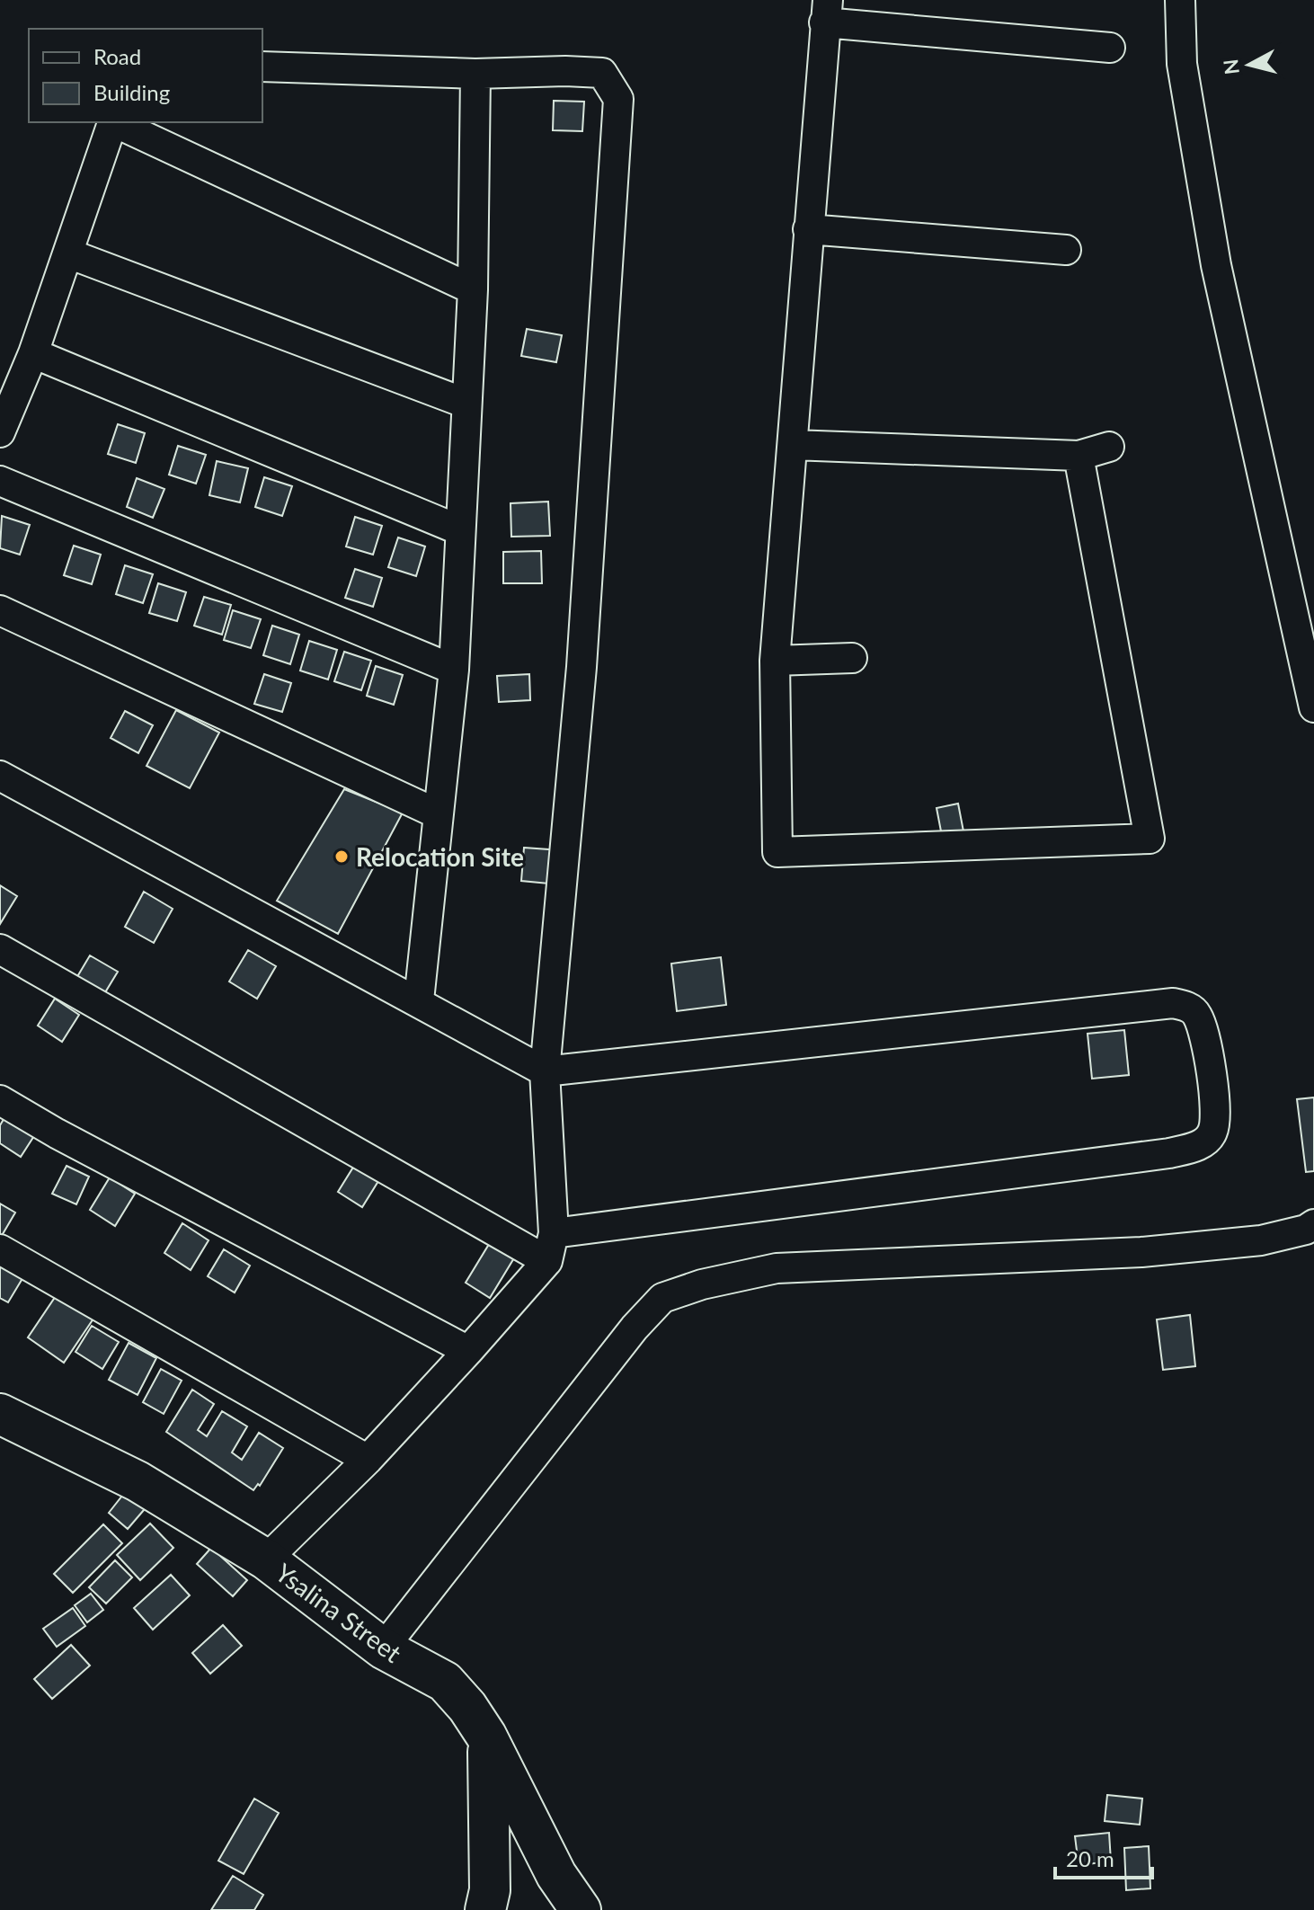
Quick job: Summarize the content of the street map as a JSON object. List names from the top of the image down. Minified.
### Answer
{"streets":{"street":["Ysalina Street"]},"places":["Relocation Site"],"legend":["Road","Building"],"scale_bar":"20 m","north":"left"}
